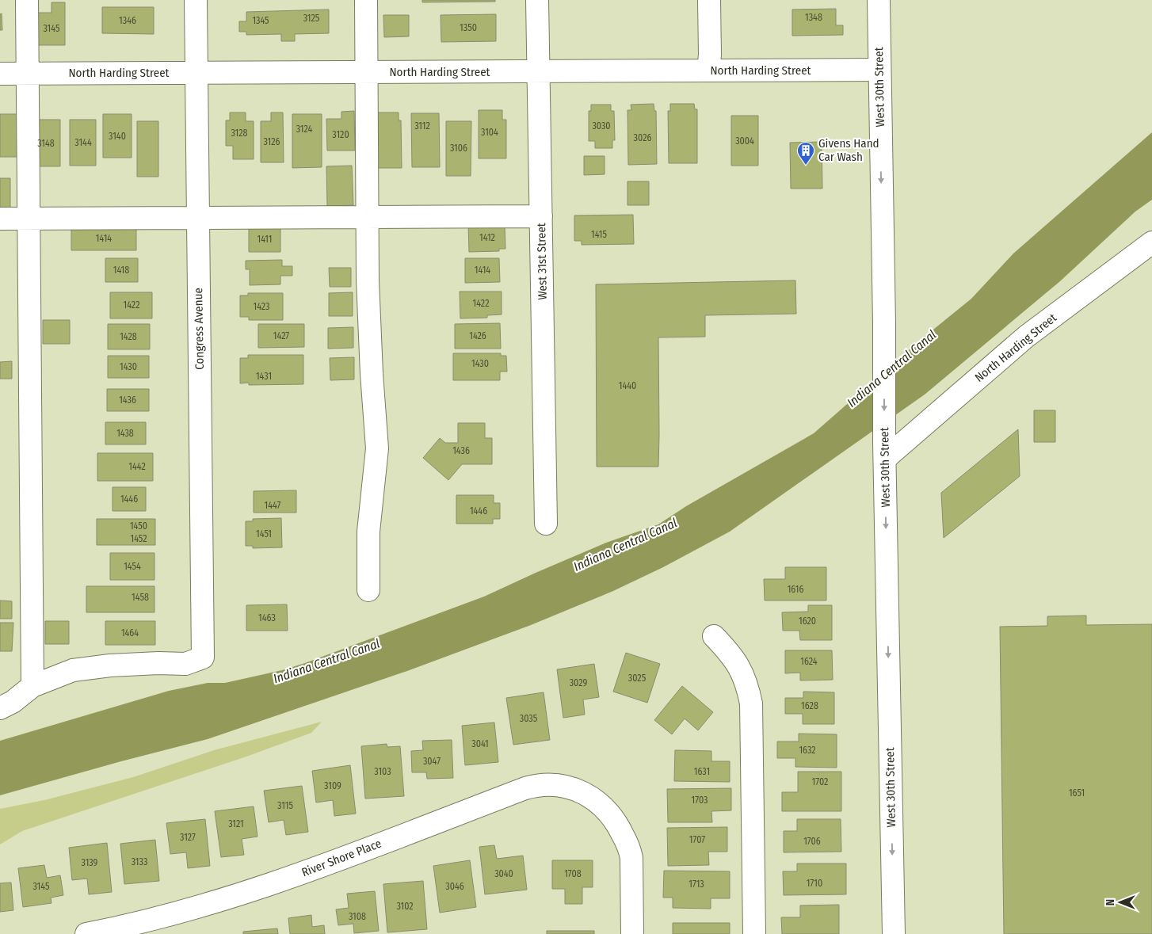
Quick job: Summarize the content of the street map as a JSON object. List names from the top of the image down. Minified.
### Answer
{"streets":{"street":["North Harding Street","West 30th Street","West 31st Street","Congress Avenue","River Shore Place"]},"crossings":[["North Harding Street","West 30th Street"],["North Harding Street","West 31st Street"],["North Harding Street","Congress Avenue"]],"water":["Indiana Central Canal"],"places":{"building":["Givens Hand Car Wash"]},"house_numbers":["1348","3125","1346","1345","1350","3145","3112","3030","3124","3104","3128","3120","3140","3026","3004","3126","3144","3148","3106","1415","1412","1414","1411","1418","1414","1422","1422","1423","1427","1426","1428","1430","1430","1431","1440","1436","1438","1436","1442","1446","1447","1446","1450","1451","1452","1454","1616","1458","1463","1620","1464","1624","3025","3029","1628","3035","3041","1632","3047","3103","1631","1702","3109","1651","1703","3115","3121","3127","1707","1706","3133","3139","3040","1708","1710","1713","3145","3046","3102","3108"],"north":"left"}
